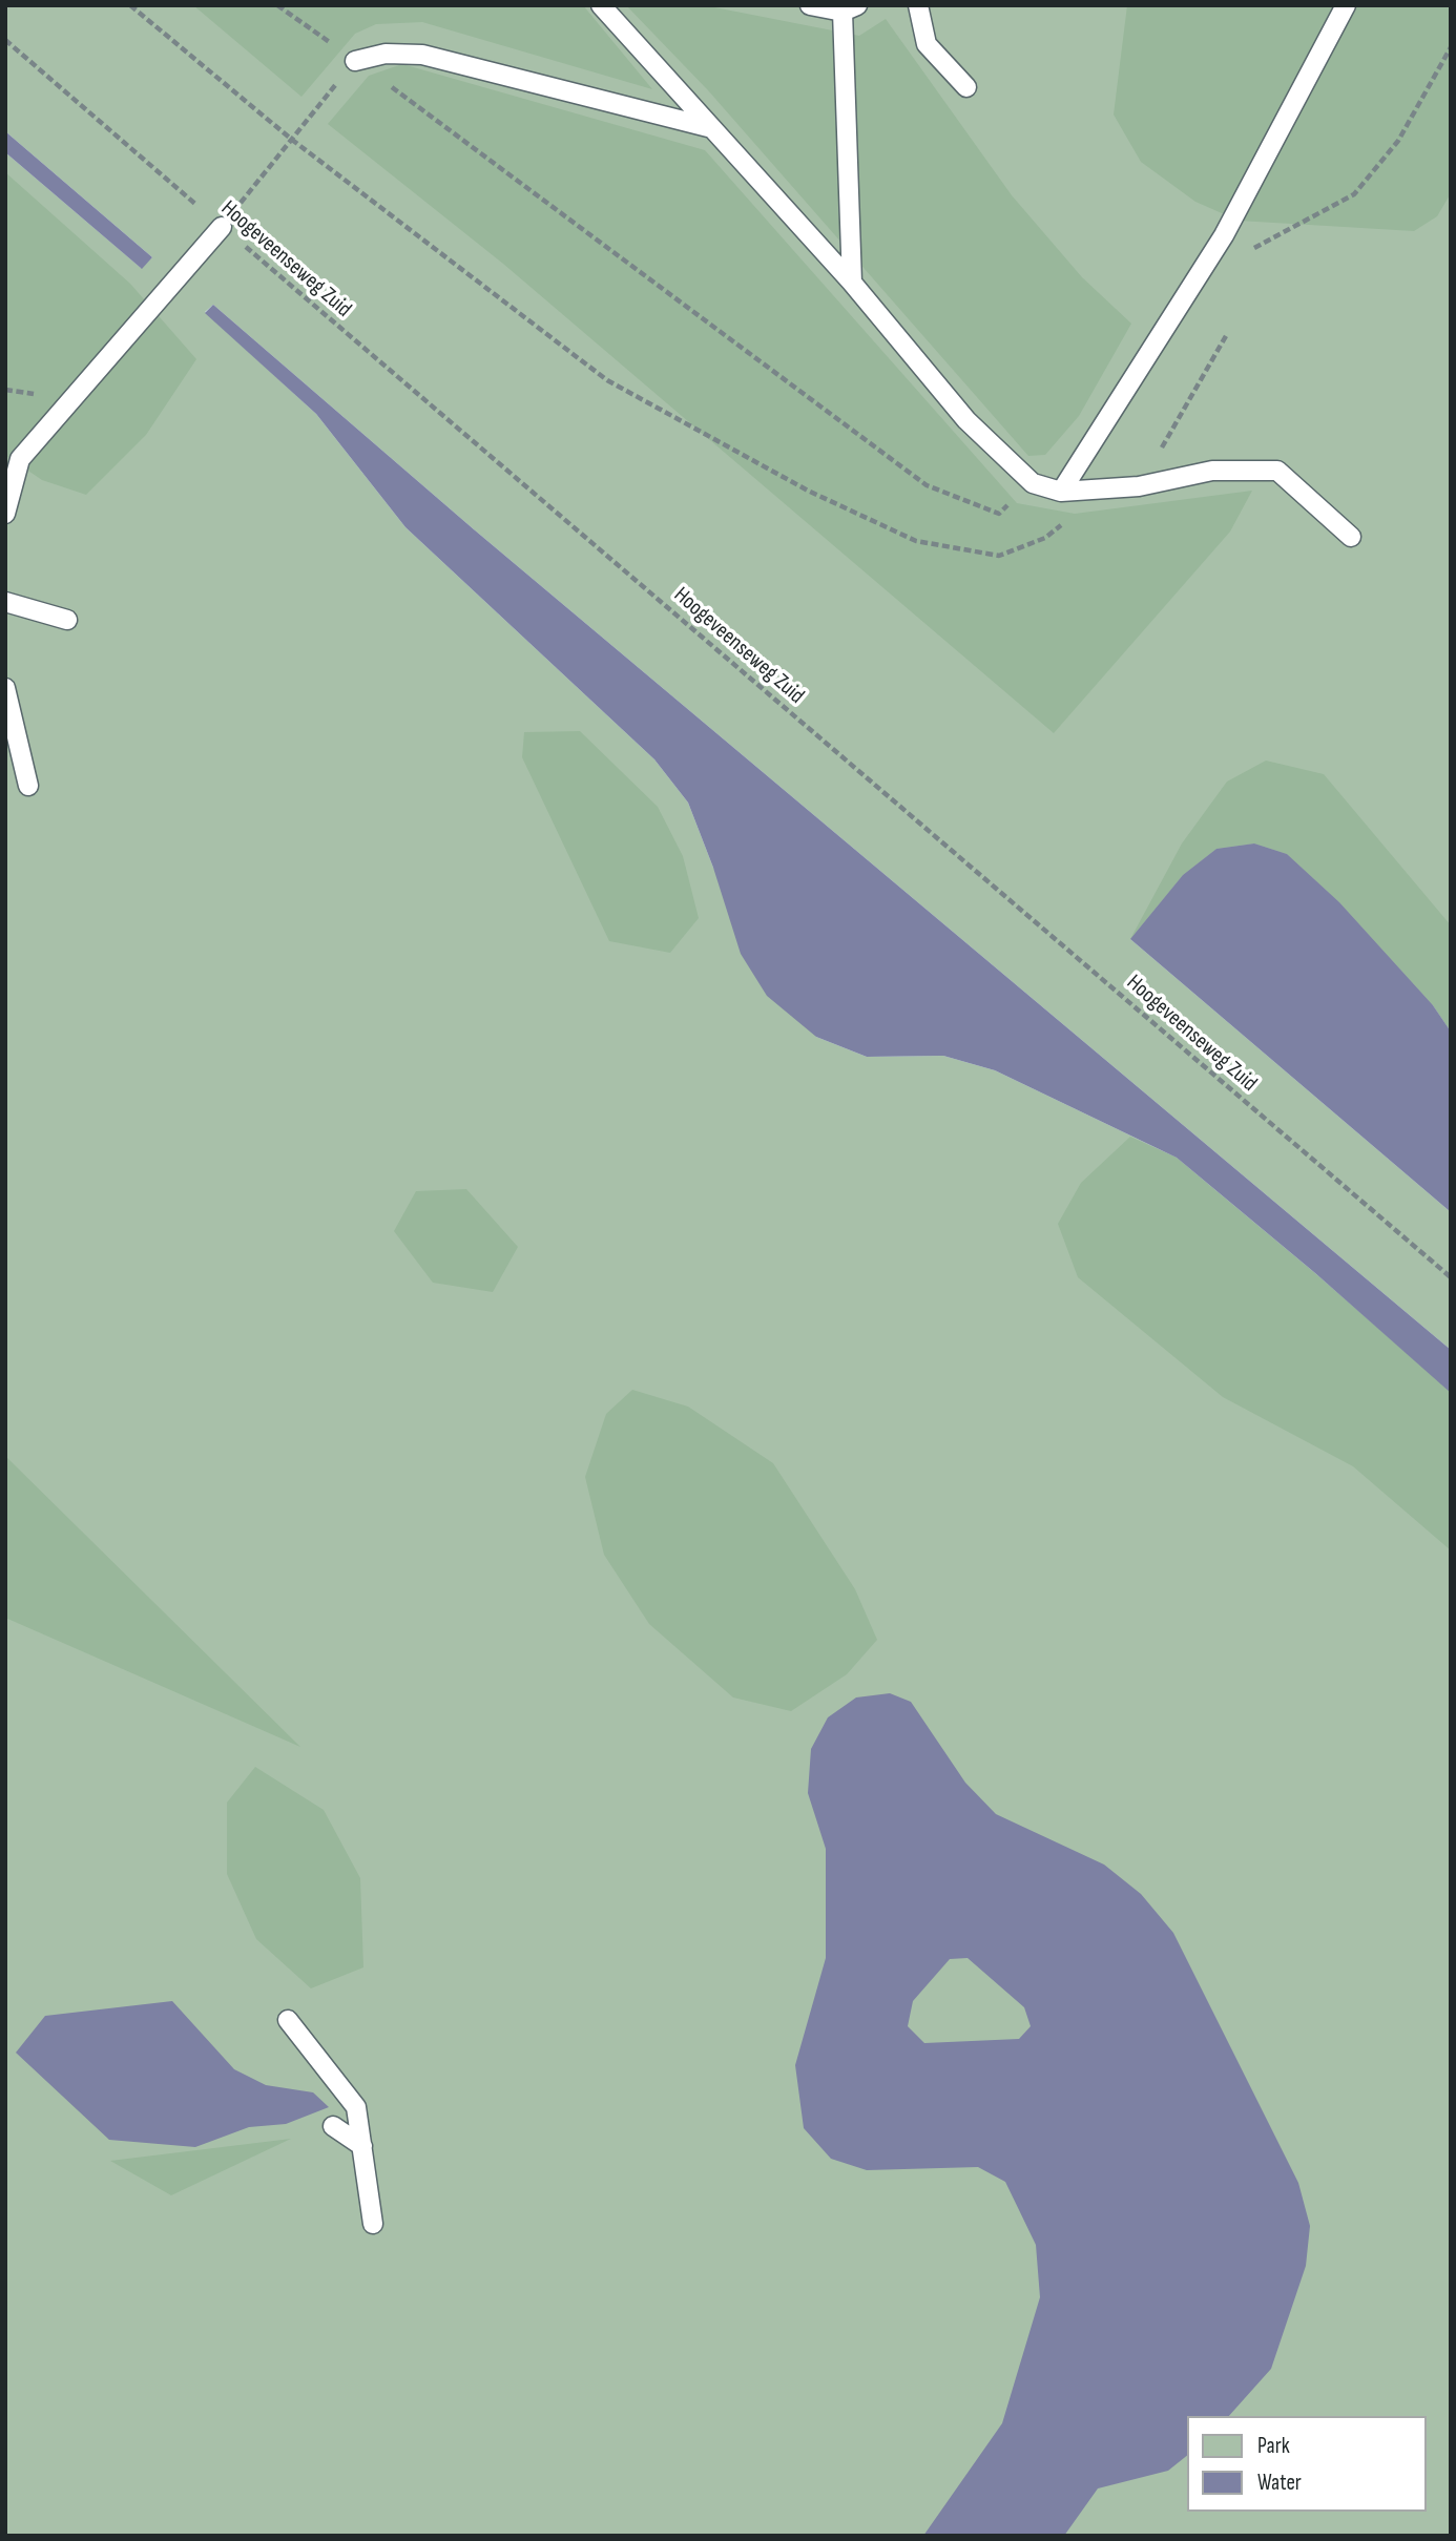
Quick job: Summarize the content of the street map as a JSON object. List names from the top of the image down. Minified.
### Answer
{"streets":{"path":["Hoogeveenseweg Zuid"]},"legend":["Park","Water"]}
